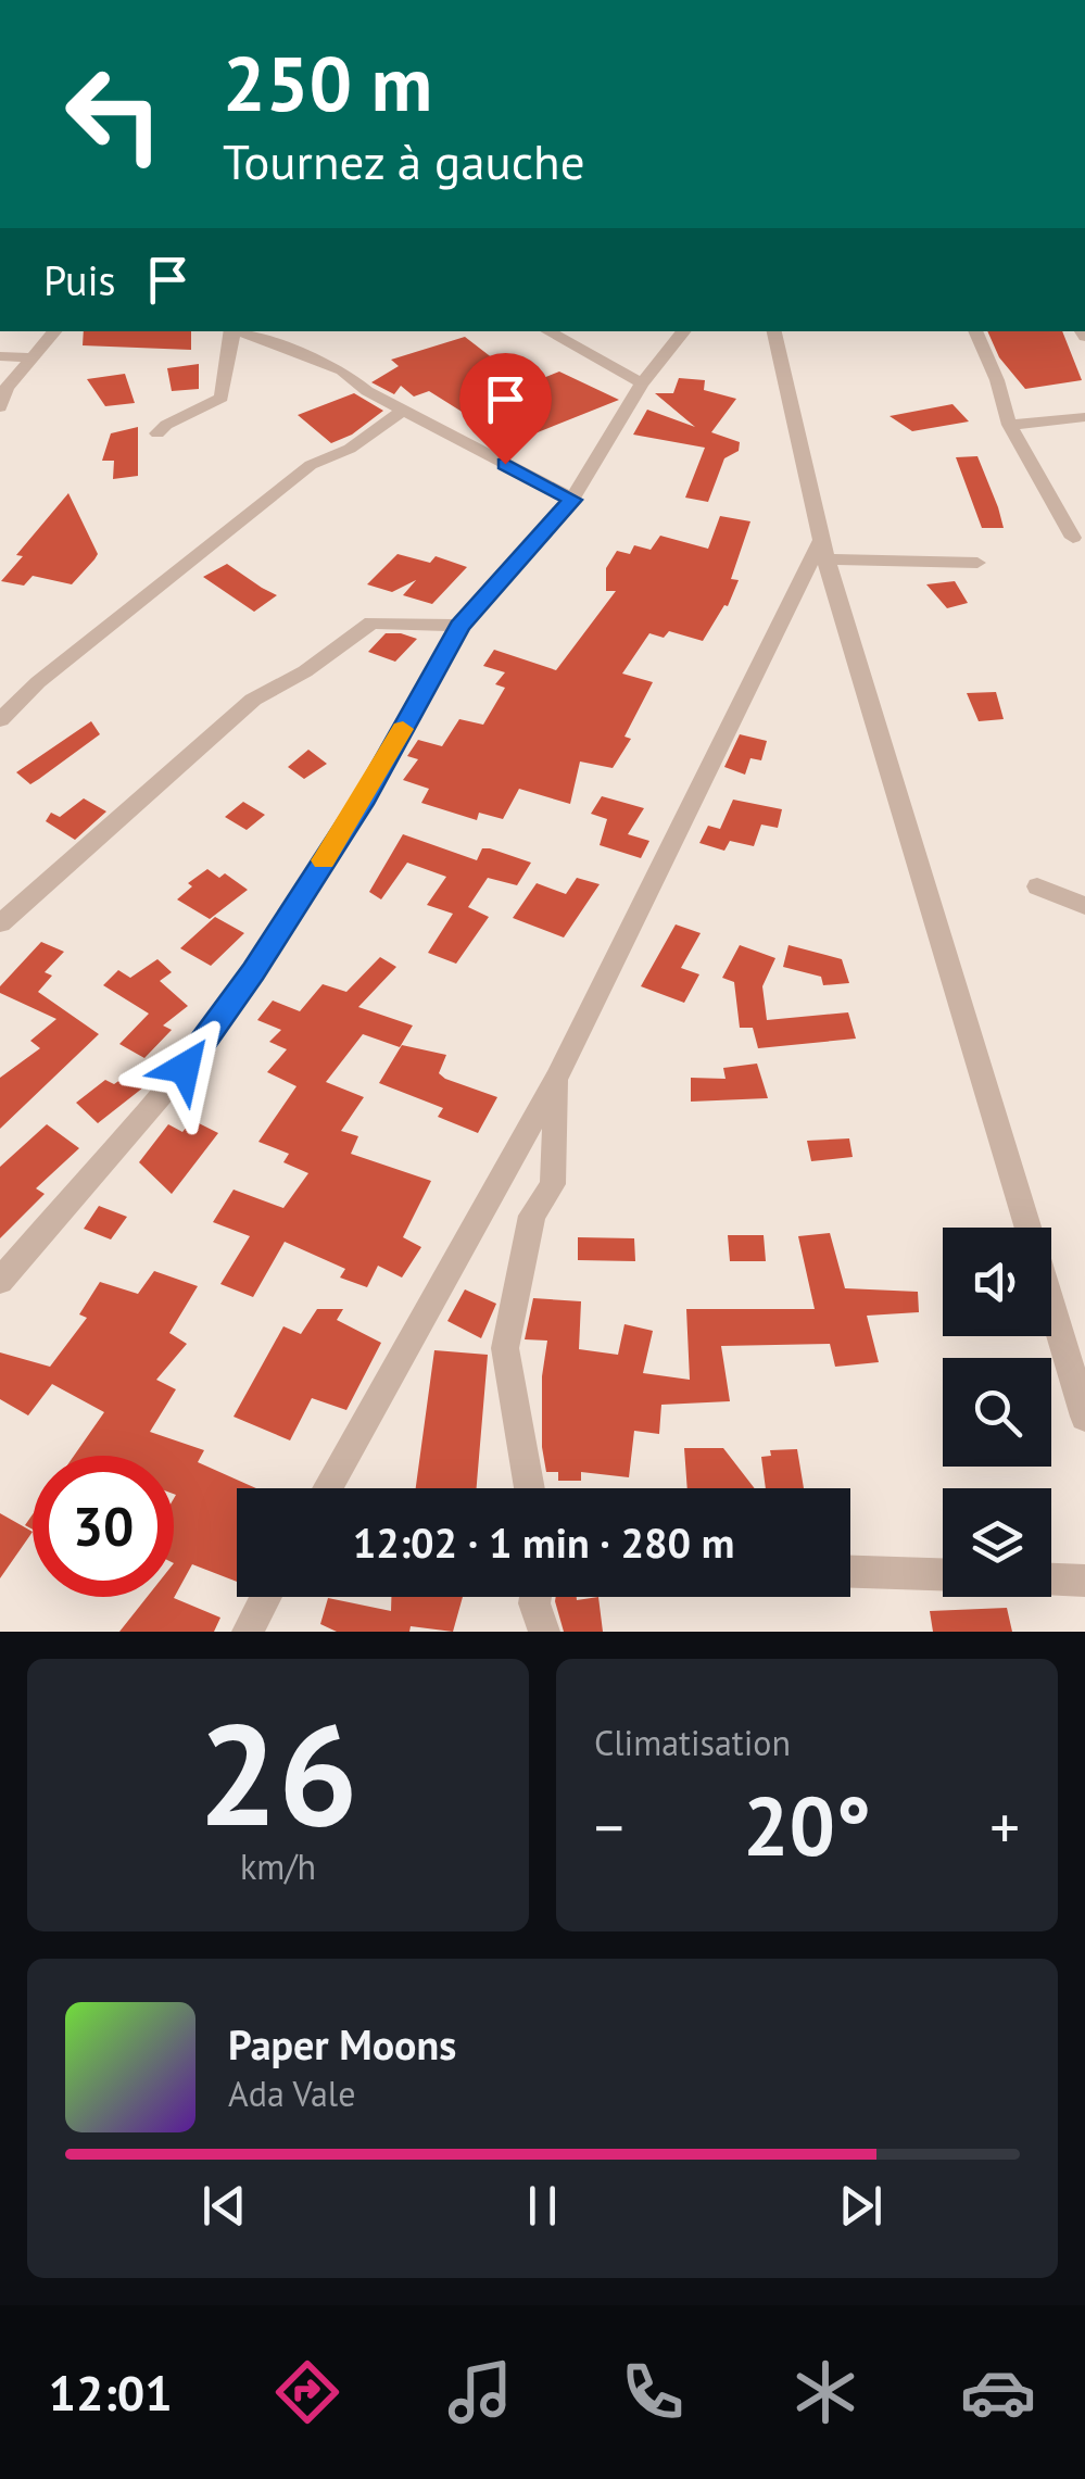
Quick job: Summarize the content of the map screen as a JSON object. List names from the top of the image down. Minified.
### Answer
{"page":{"turn":["250 m","Tournez à gauche"],"then":"Puis","limit":"30","trip":"12:02 · 1 min · 280 m","tile":[["26","km/h"],"Climatisation"],"heat":["−","20°","+"],"song":["Paper Moons","Ada Vale"],"tabs":"12:01"}}
